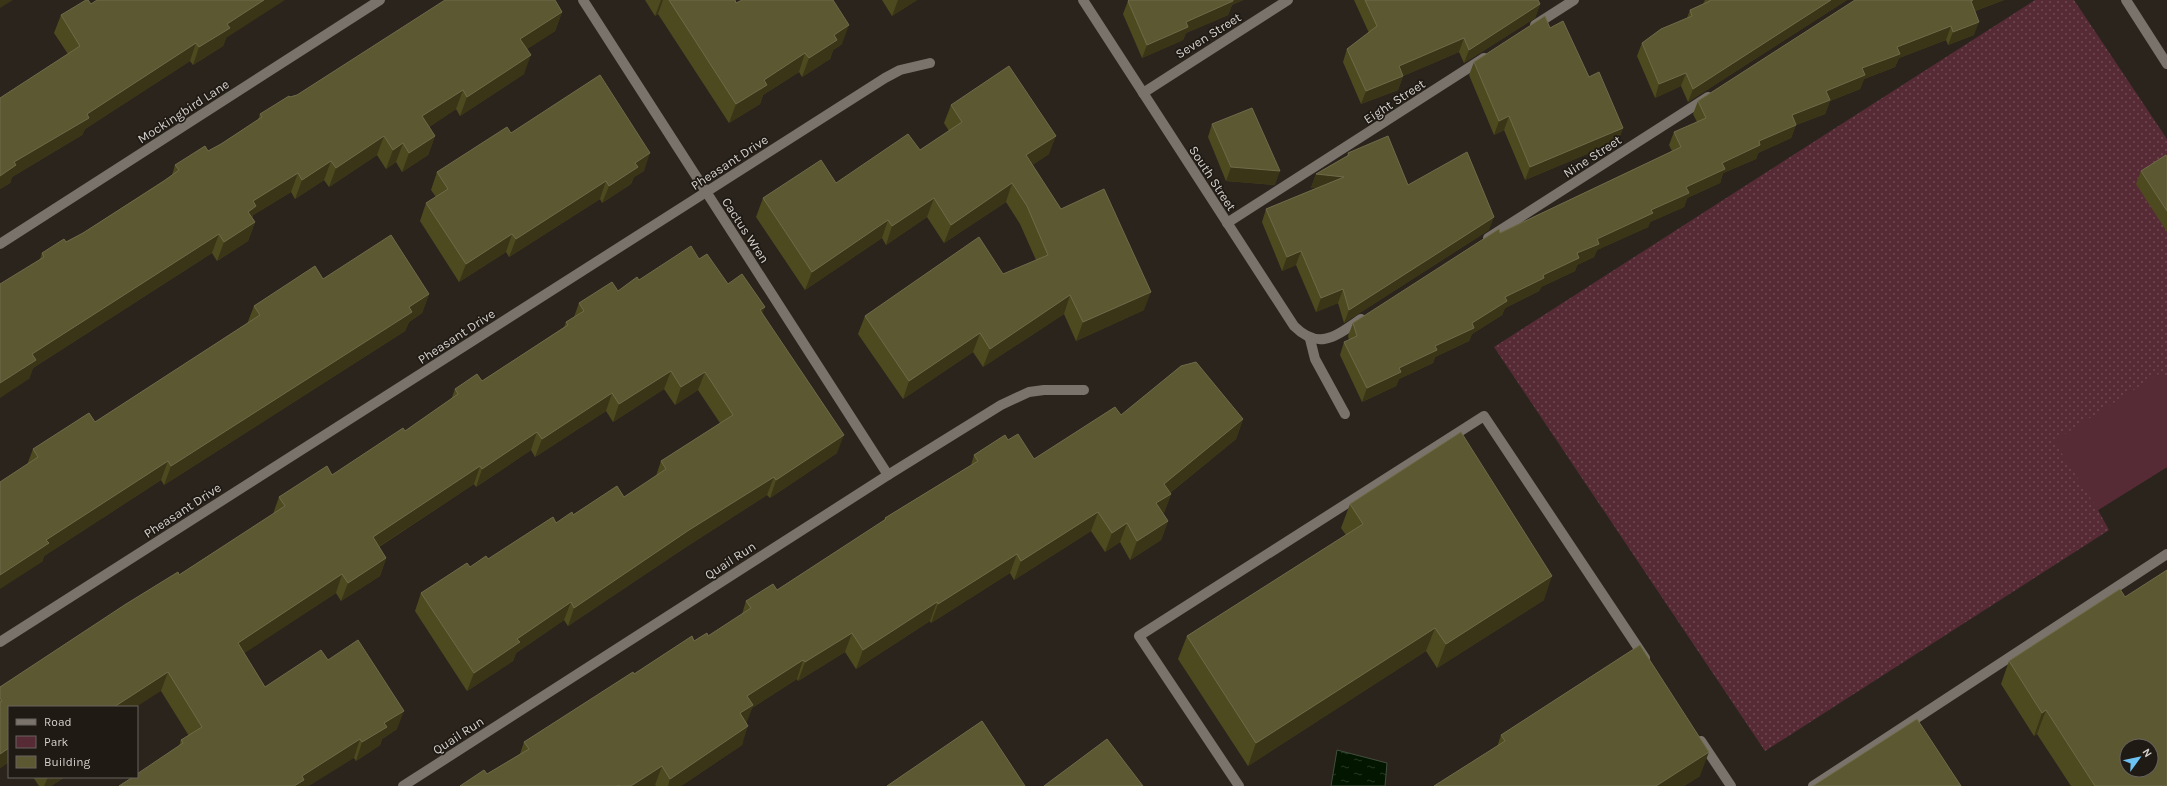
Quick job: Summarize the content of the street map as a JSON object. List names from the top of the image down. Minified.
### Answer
{"streets":{"lane":["Seven Street","Eight Street","Mockingbird Lane","Nine Street","Pheasant Drive","South Street","Cactus Wren","Quail Run"]},"crossings":[["Seven Street","South Street"],["Eight Street","South Street"],["Pheasant Drive","Cactus Wren"],["Cactus Wren","Quail Run"]],"legend":["Road","Park","Building"],"north":"top right"}
